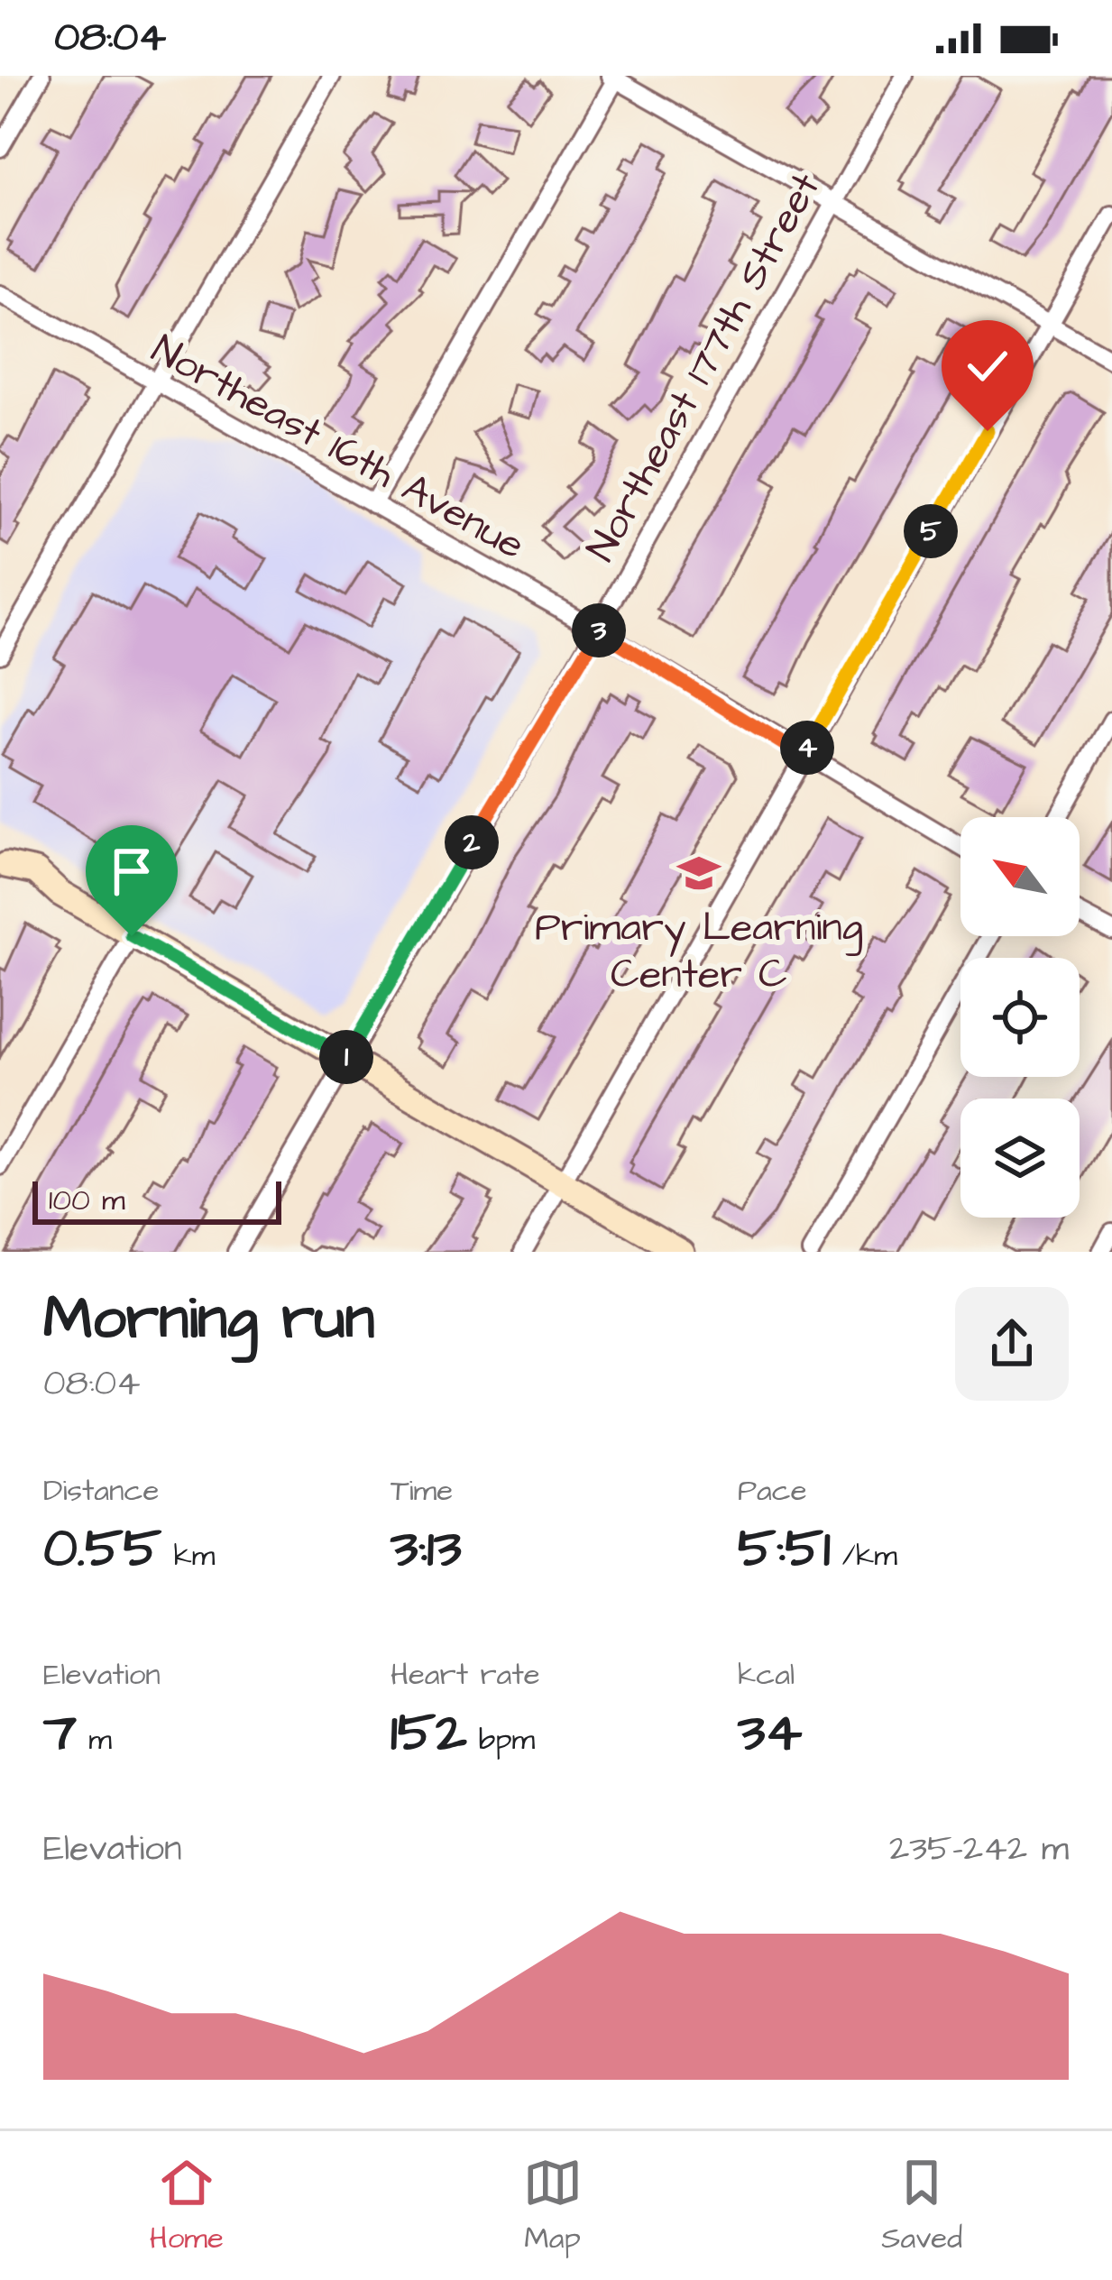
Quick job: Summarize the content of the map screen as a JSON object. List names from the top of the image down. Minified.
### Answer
{"streets":{"street":["Northeast 177th Street","Northeast 16th Avenue"]},"crossings":[["Northeast 177th Street","Northeast 16th Avenue"]],"places":{"school or university":["Primary Learning Center C"]},"scale_bar":"100 m","north":"top left","page":{"status":"08:04","pins":["5","3","4","2","1"],"scale":"100 m","heading":["Morning run","08:04"],"stats":[["Distance","0.55 km"],["Time","3:13"],["Pace","5:51 /km"],["Elevation","7 m"],["Heart rate","152 bpm"],["kcal","34"]],"chart":["Elevation","235–242 m"],"tabs":["Home","Map","Saved"]}}
